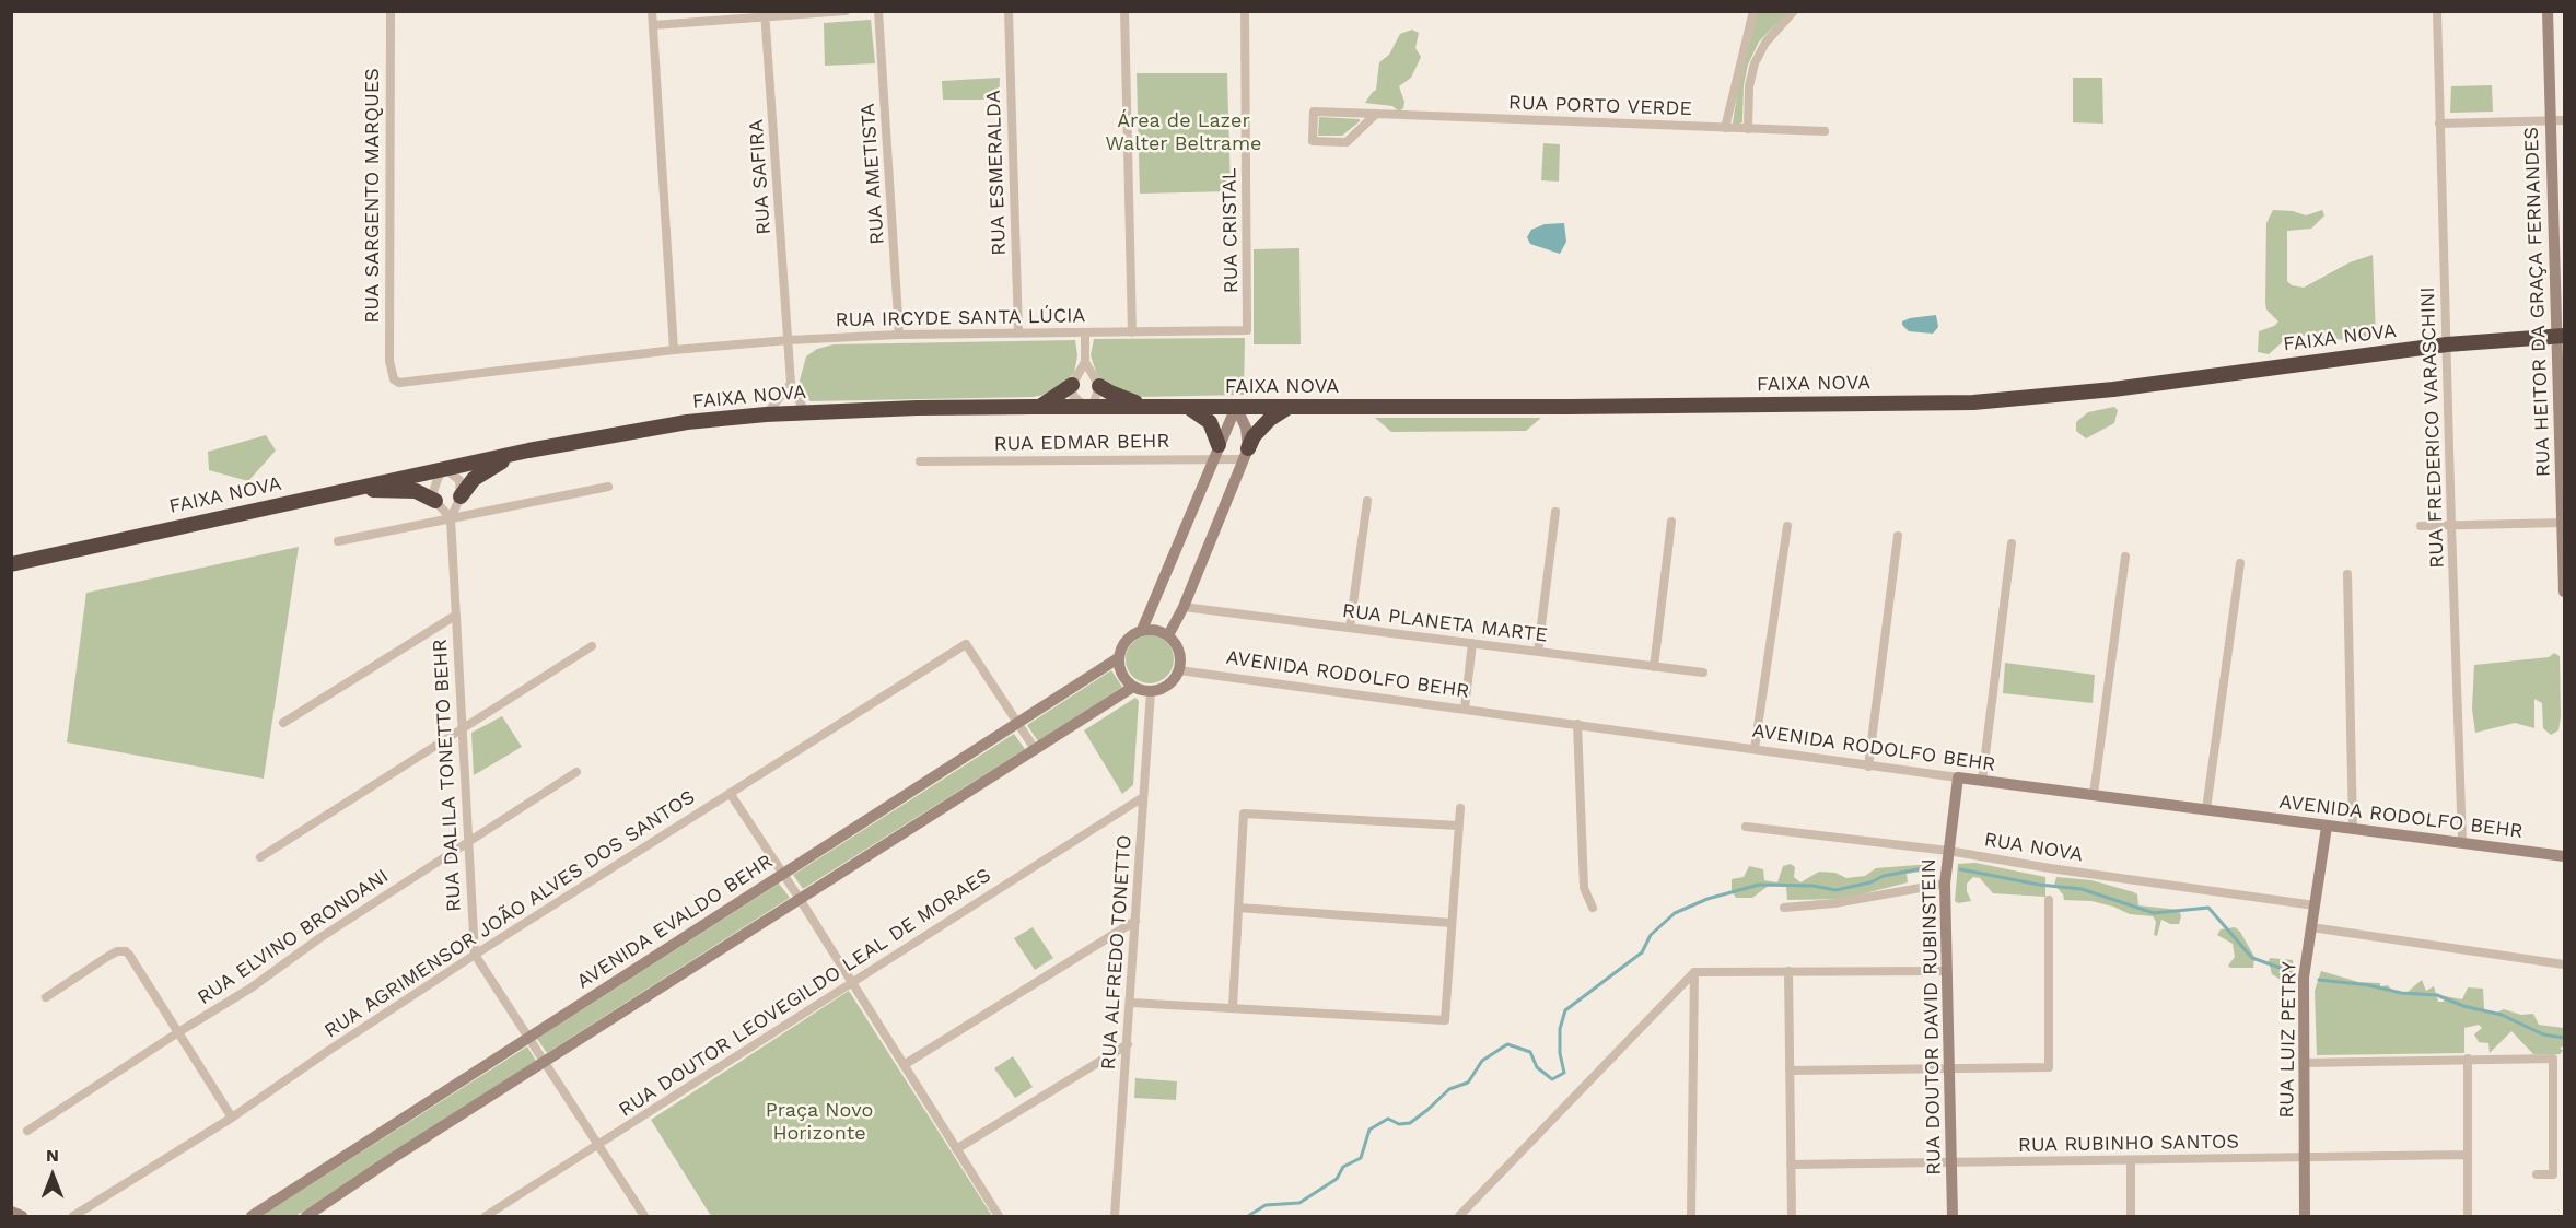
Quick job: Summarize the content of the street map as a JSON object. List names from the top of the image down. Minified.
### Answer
{"streets":{"highway":["FAIXA NOVA"],"street":["RUA PORTO VERDE","RUA ESMERALDA","RUA AMETISTA","RUA SAFIRA","RUA SARGENTO MARQUES","RUA CRISTAL","RUA HEITOR DA GRAÇA FERNANDES","RUA IRCYDE SANTA LÚCIA","RUA FREDERICO VARASCHINI","RUA EDMAR BEHR","RUA PLANETA MARTE","AVENIDA RODOLFO BEHR","RUA DALILA TONETTO BEHR","RUA NOVA","RUA AGRIMENSOR JOÃO ALVES DOS SANTOS","AVENIDA EVALDO BEHR","RUA ELVINO BRONDANI","RUA ALFREDO TONETTO","RUA DOUTOR LEOVEGILDO LEAL DE MORAES","RUA DOUTOR DAVID RUBINSTEIN","RUA LUIZ PETRY","RUA RUBINHO SANTOS"]},"crossings":[["RUA ESMERALDA","RUA IRCYDE SANTA LÚCIA"],["RUA AMETISTA","RUA IRCYDE SANTA LÚCIA"],["RUA SAFIRA","RUA IRCYDE SANTA LÚCIA"],["RUA SARGENTO MARQUES","RUA IRCYDE SANTA LÚCIA"],["RUA CRISTAL","RUA IRCYDE SANTA LÚCIA"],["RUA HEITOR DA GRAÇA FERNANDES","FAIXA NOVA"],["FAIXA NOVA","RUA FREDERICO VARASCHINI"],["RUA FREDERICO VARASCHINI","AVENIDA RODOLFO BEHR"],["AVENIDA RODOLFO BEHR","AVENIDA EVALDO BEHR"],["AVENIDA RODOLFO BEHR","RUA ALFREDO TONETTO"],["AVENIDA RODOLFO BEHR","RUA DOUTOR DAVID RUBINSTEIN"],["AVENIDA RODOLFO BEHR","RUA LUIZ PETRY"],["RUA DALILA TONETTO BEHR","RUA AGRIMENSOR JOÃO ALVES DOS SANTOS"],["RUA DALILA TONETTO BEHR","AVENIDA EVALDO BEHR"],["RUA DALILA TONETTO BEHR","RUA ELVINO BRONDANI"],["RUA DALILA TONETTO BEHR","RUA DOUTOR LEOVEGILDO LEAL DE MORAES"],["RUA NOVA","RUA DOUTOR DAVID RUBINSTEIN"],["RUA NOVA","RUA LUIZ PETRY"],["RUA AGRIMENSOR JOÃO ALVES DOS SANTOS","AVENIDA EVALDO BEHR"],["AVENIDA EVALDO BEHR","RUA ALFREDO TONETTO"],["RUA ALFREDO TONETTO","RUA DOUTOR LEOVEGILDO LEAL DE MORAES"],["RUA DOUTOR DAVID RUBINSTEIN","RUA RUBINHO SANTOS"],["RUA LUIZ PETRY","RUA RUBINHO SANTOS"]],"parks":["Área de Lazer Walter Beltrame","Praça Novo Horizonte"],"north":"top"}
